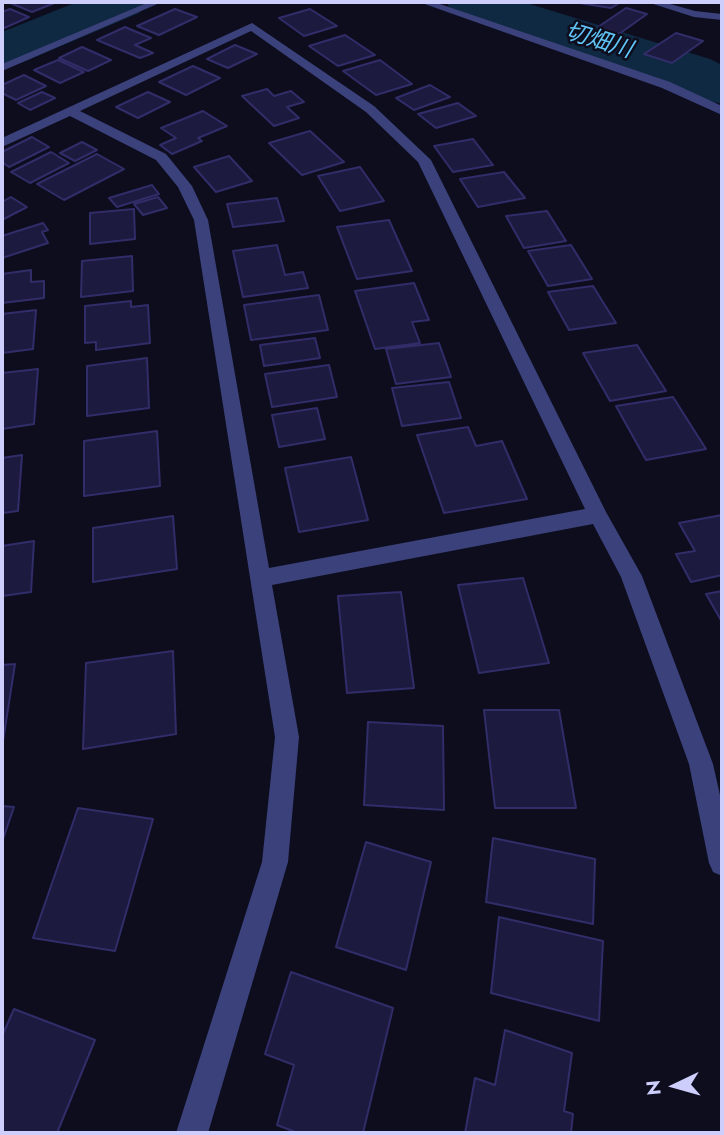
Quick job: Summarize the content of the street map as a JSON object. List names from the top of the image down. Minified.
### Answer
{"water":["切畑川"],"north":"left"}
